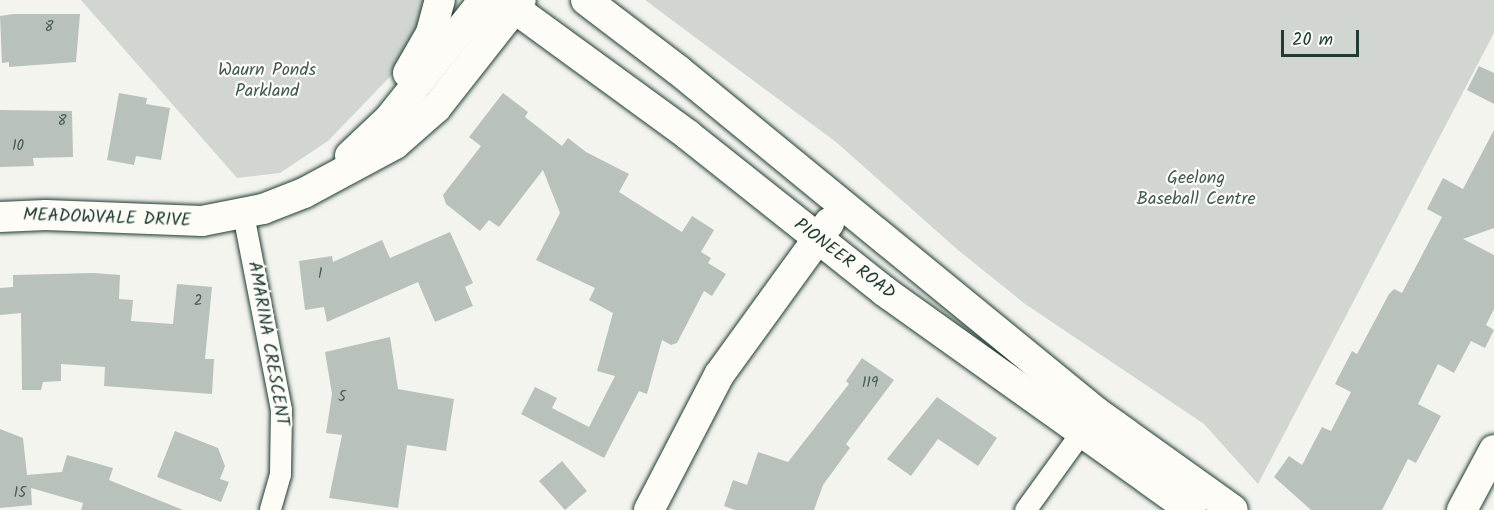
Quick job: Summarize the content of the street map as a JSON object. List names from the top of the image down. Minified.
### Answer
{"streets":{"main road":["MEADOWVALE DRIVE","PIONEER ROAD"],"street":["AMARINA CRESCENT"]},"crossings":[["MEADOWVALE DRIVE","PIONEER ROAD"],["MEADOWVALE DRIVE","AMARINA CRESCENT"]],"parks":["Waurn Ponds Parkland","Geelong Baseball Centre"],"house_numbers":["8","8","10","1","2","119","5","15"],"scale_bar":"20 m"}
